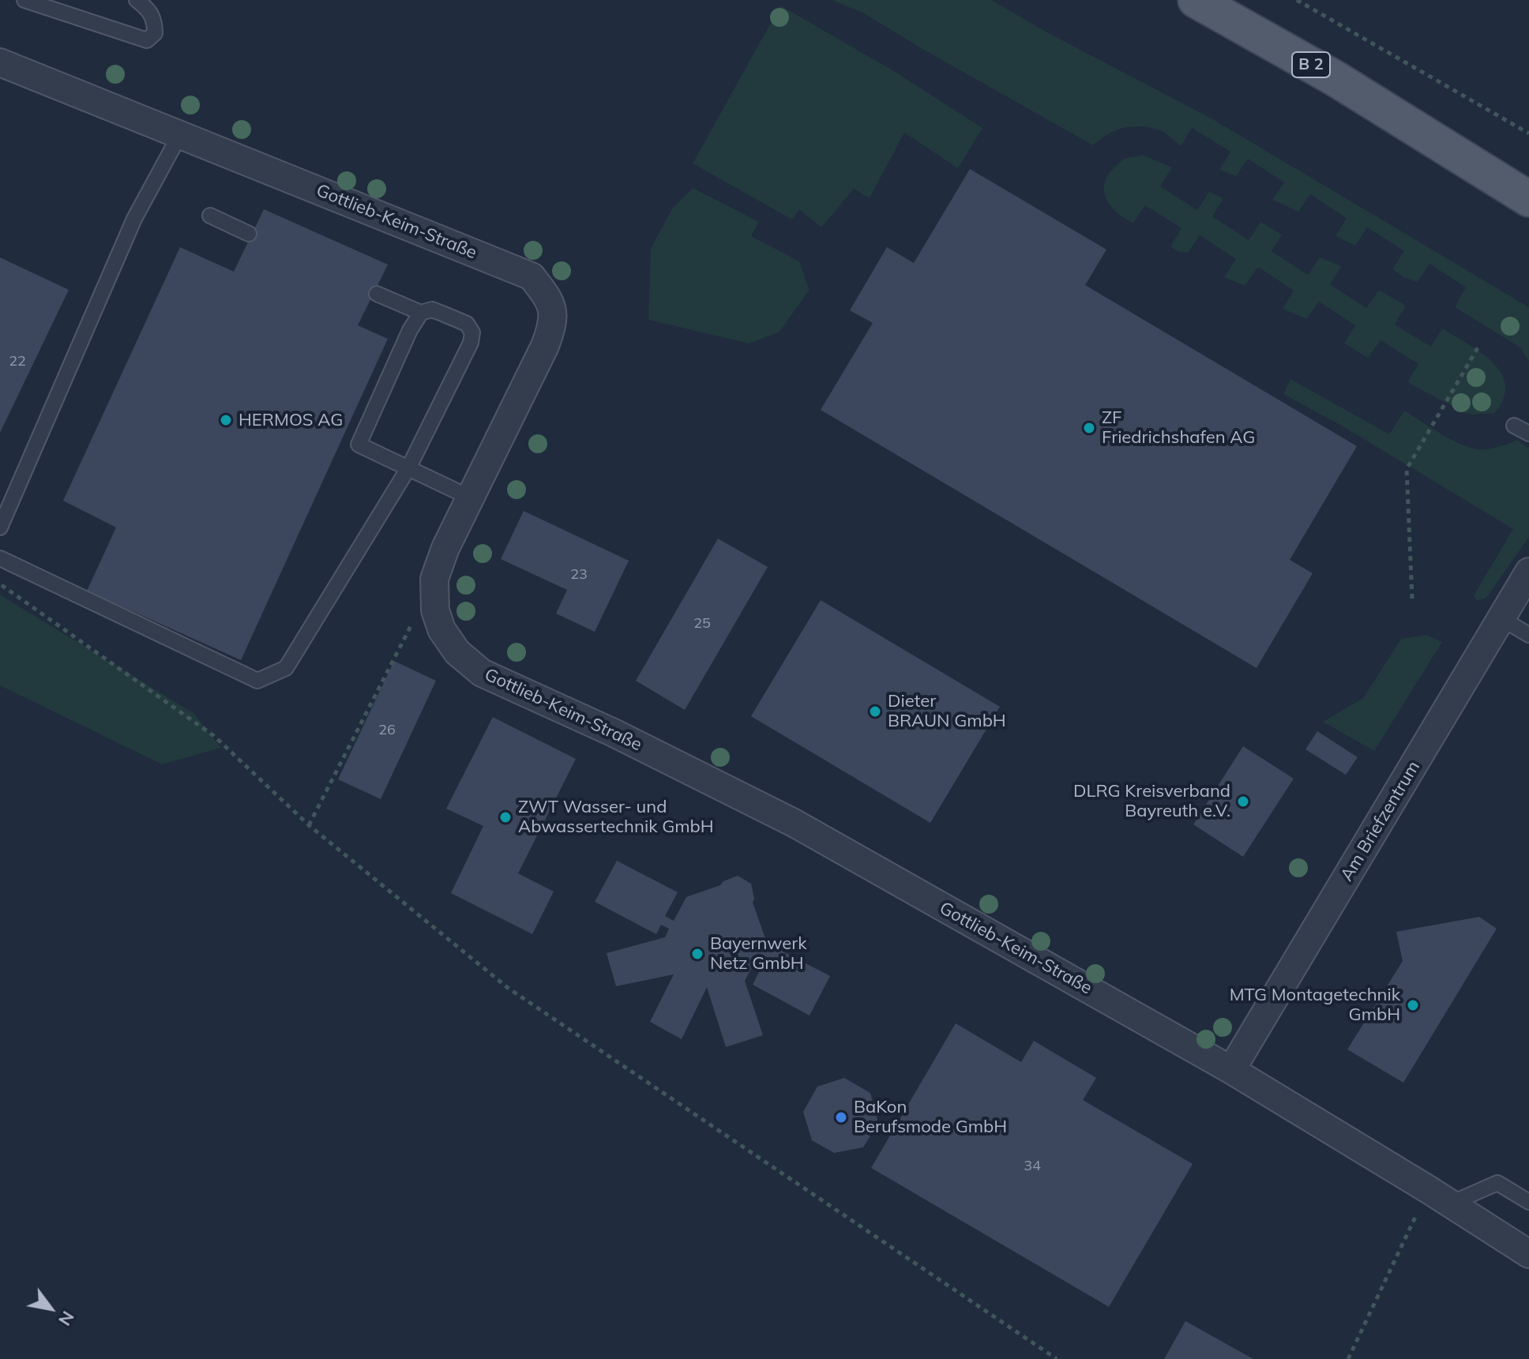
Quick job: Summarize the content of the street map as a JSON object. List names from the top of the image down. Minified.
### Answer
{"streets":{"main road":["B 2"],"street":["Gottlieb-Keim-Straße","Am Briefzentrum"]},"crossings":[["Gottlieb-Keim-Straße","Am Briefzentrum"]],"places":["HERMOS AG","ZF Friedrichshafen AG","Dieter BRAUN GmbH","DLRG Kreisverband Bayreuth e.V.","ZWT Wasser- und Abwassertechnik GmbH","Bayernwerk Netz GmbH","MTG Montagetechnik GmbH","BaKon Berufsmode GmbH"],"house_numbers":["22","23","25","26","34"],"north":"bottom right"}
